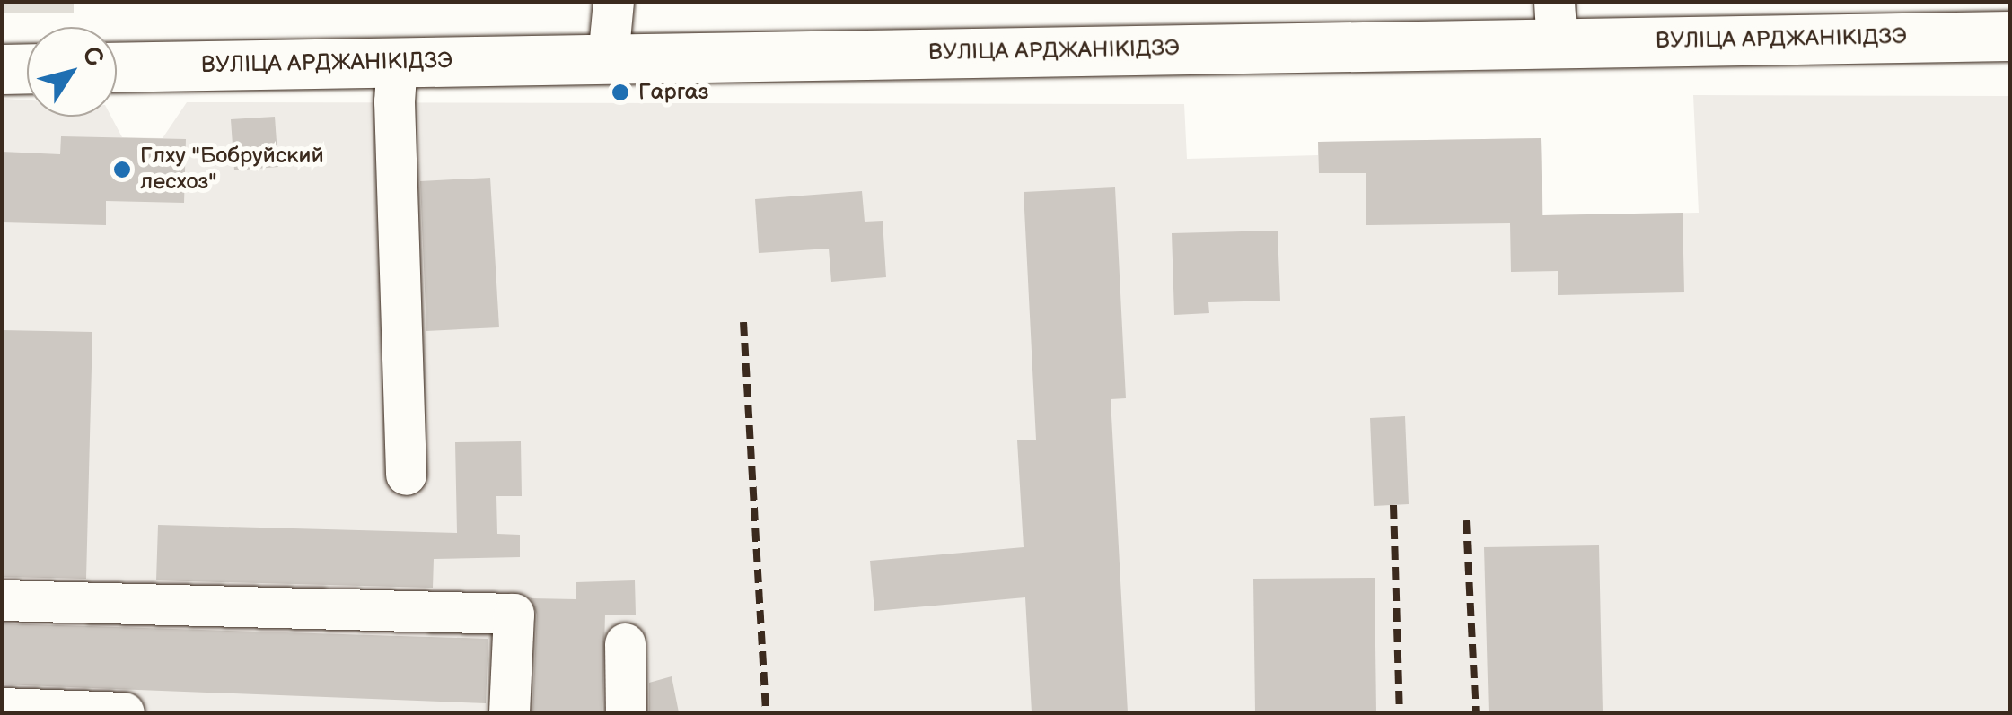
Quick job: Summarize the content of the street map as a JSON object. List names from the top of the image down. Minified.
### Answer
{"streets":{"main road":["ВУЛІЦА АРДЖАНІКІДЗЭ"]},"places":["Гаргаз","Глху \"Бобруйский лесхоз\""],"north":"top right"}
